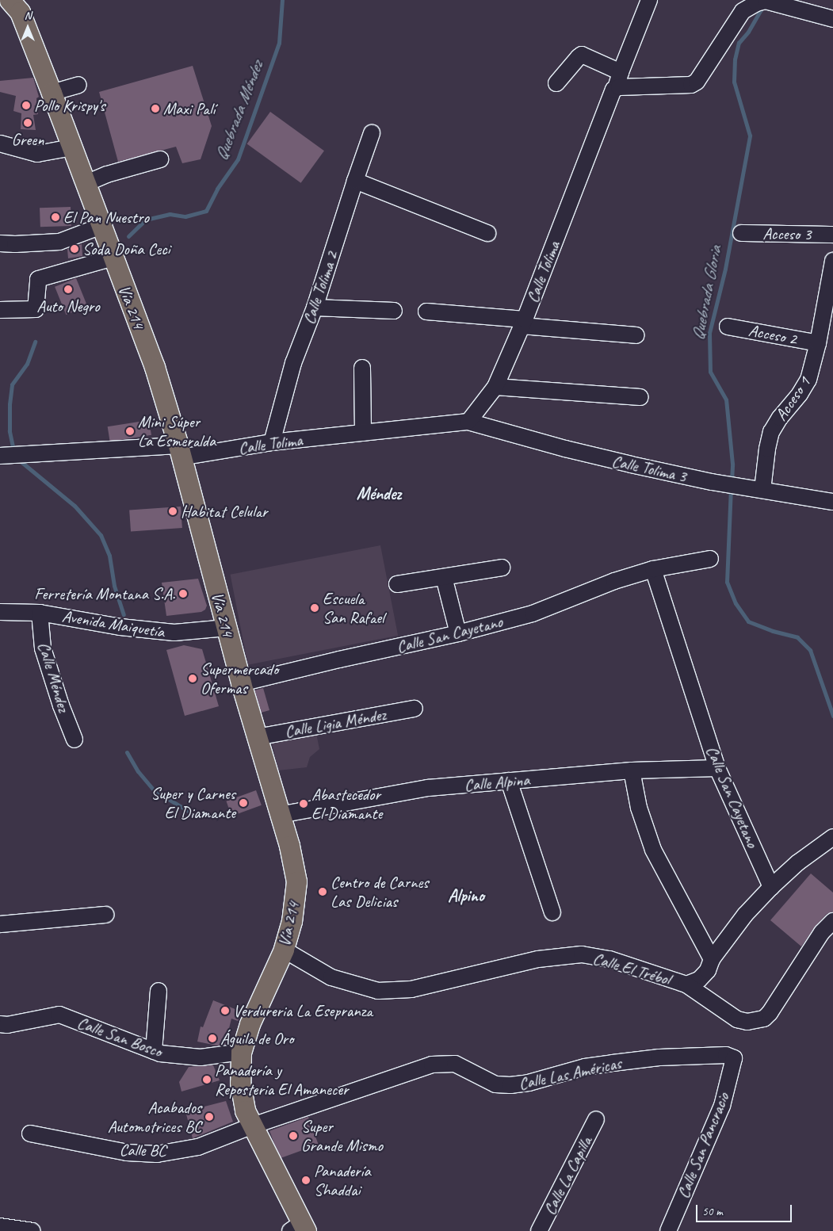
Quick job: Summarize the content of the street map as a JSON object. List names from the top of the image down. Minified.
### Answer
{"streets":{"main road":["Vía 214"],"street":["Acceso 3","Calle Tolima","Calle Tolima 2","Acceso 2","Acceso 1","Calle Tolima 3","Avenida Maiquetía","Calle San Cayetano","Calle Méndez","Calle Ligia Méndez","Calle Alpina","Calle El Trébol","Calle San Bosco","Calle Las Américas","Calle San Pancracio","Calle BC","Calle La Capilla"]},"crossings":[["Calle Tolima","Calle Tolima 2"],["Calle Tolima","Vía 214"],["Calle Tolima","Calle Tolima 3"],["Vía 214","Avenida Maiquetía"],["Vía 214","Calle San Cayetano"],["Vía 214","Calle Ligia Méndez"],["Vía 214","Calle Alpina"],["Vía 214","Calle El Trébol"],["Vía 214","Calle San Bosco"],["Vía 214","Calle Las Américas"],["Vía 214","Calle BC"],["Acceso 2","Acceso 1"],["Acceso 1","Calle Tolima 3"],["Avenida Maiquetía","Calle Méndez"],["Calle San Cayetano","Calle Alpina"],["Calle San Cayetano","Calle El Trébol"],["Calle Las Américas","Calle San Pancracio"],["Calle Las Américas","Calle BC"]],"districts":["Méndez","Alpino"],"water":["Quebrada Méndez","Quebrada Gloria"],"places":["Pollo Krispy's","Maxi Palí","Green","El Pan Nuestro","Soda Doña Ceci","Auto Negro","Mini Súper La Esmeralda","Habitat Celular","Ferretería Montana S.A.","Escuela San Rafael","Supermercado Ofermas","Super y Carnes El Diamante","Abastecedor El Diamante","Centro de Carnes Las Delicias","Verdureria La Esepranza","Águila de Oro","Panadería y Reposteria El Amanecer","Acabados Automotrices BC","Super Grande Mismo","Panadería Shaddai"],"scale_bar":"50 m","north":"top"}
